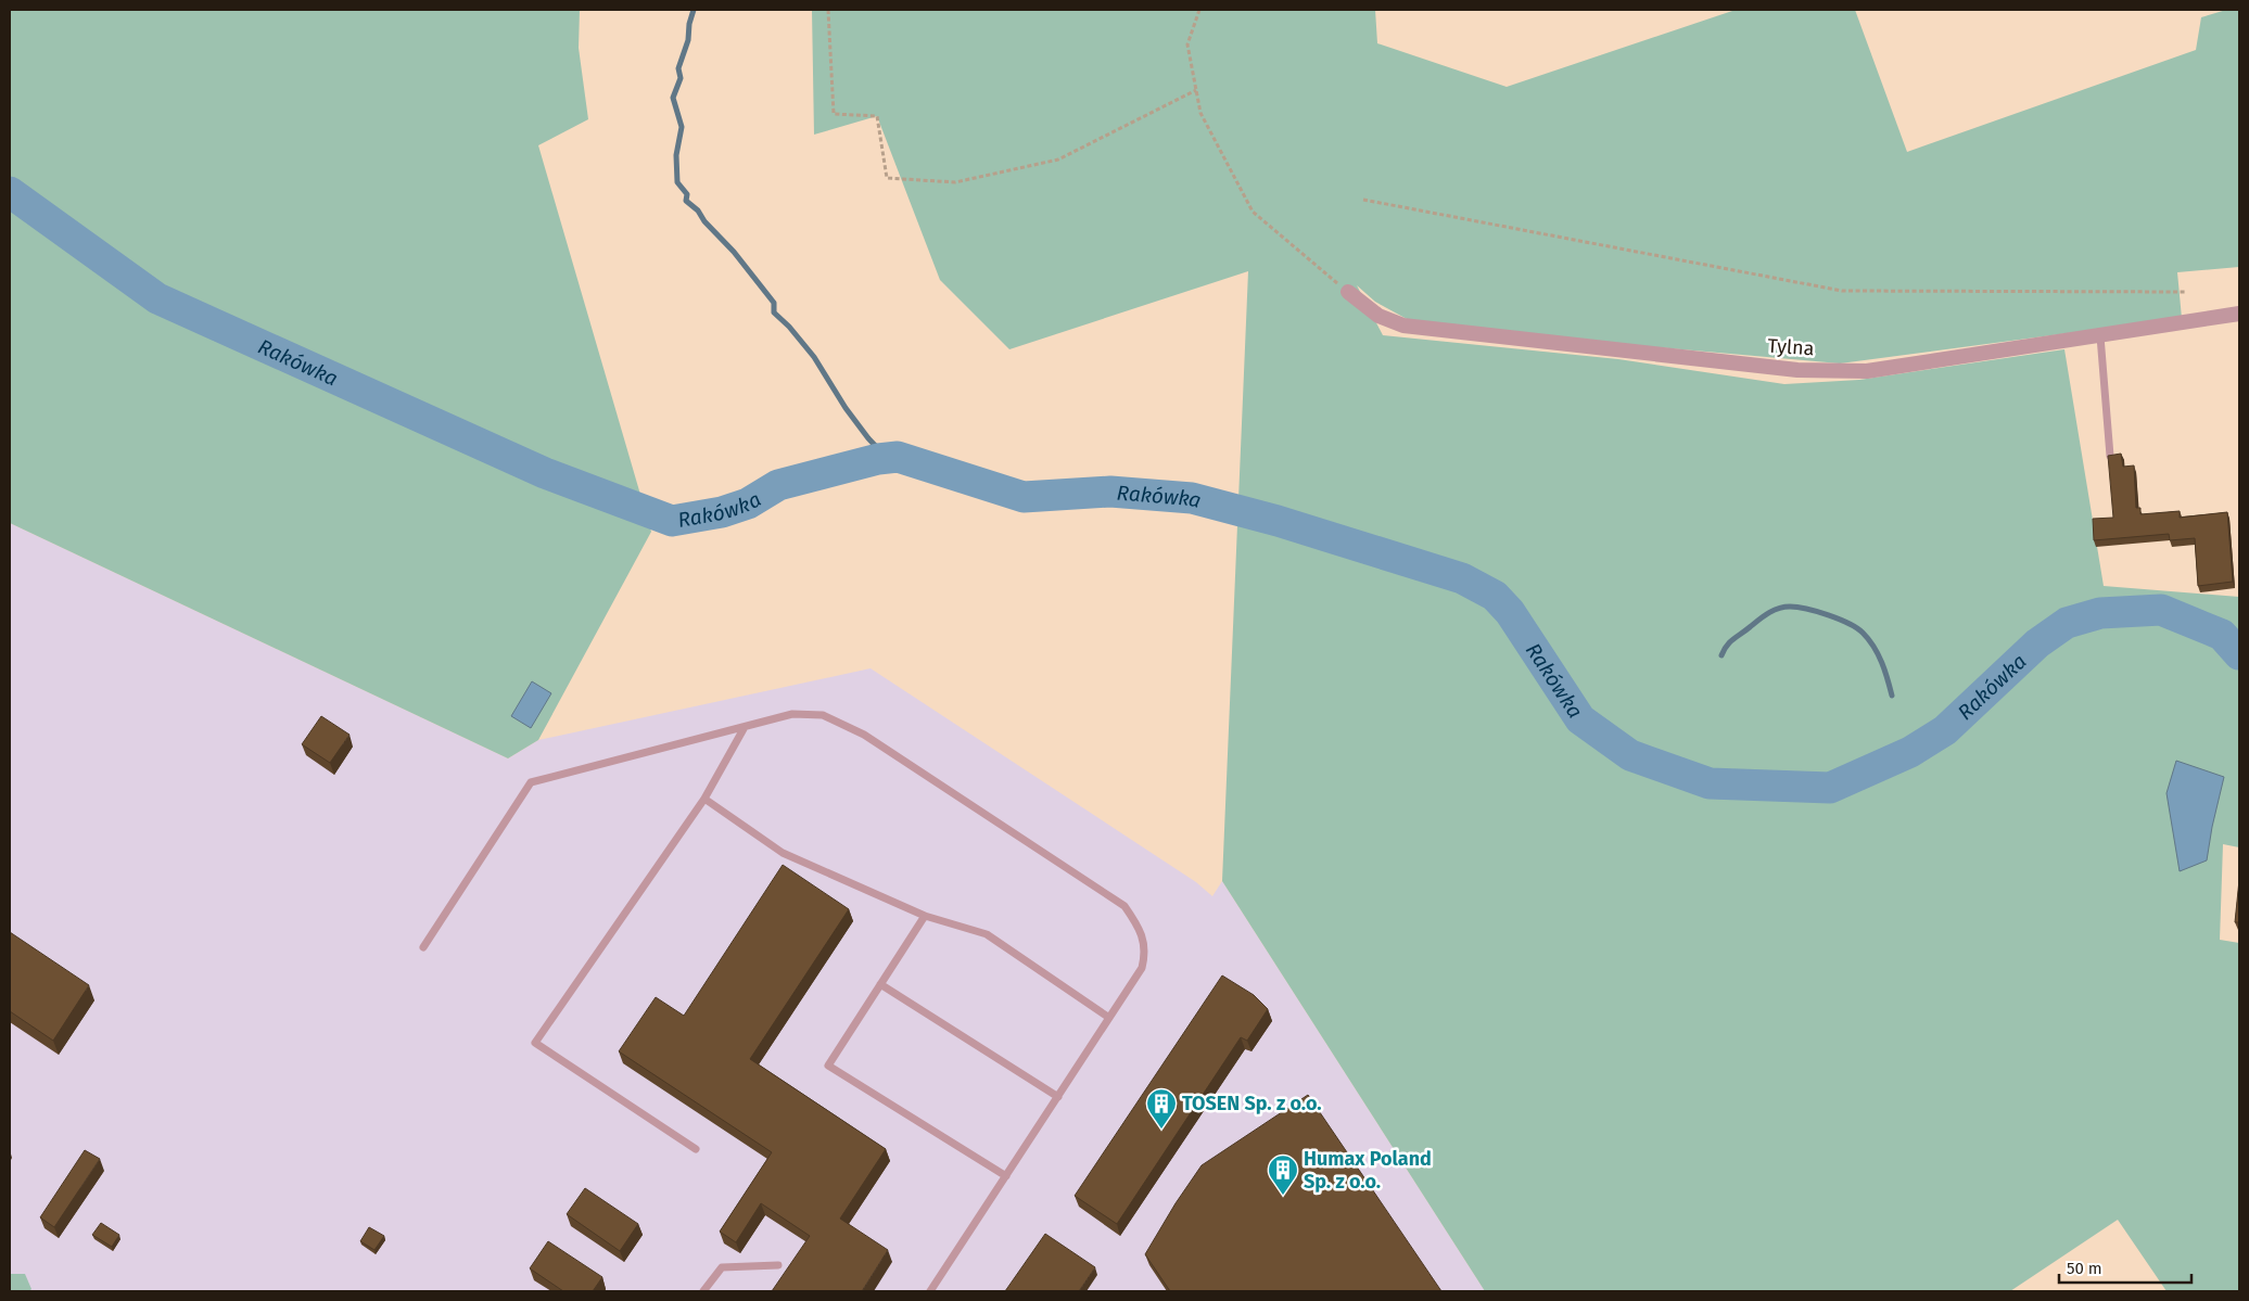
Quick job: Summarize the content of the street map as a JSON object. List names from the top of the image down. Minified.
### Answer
{"streets":{"street":["Tylna"]},"water":["Rakówka"],"places":{"building":["TOSEN Sp. z o.o.","Humax Poland Sp. z o.o."]},"scale_bar":"50 m"}
